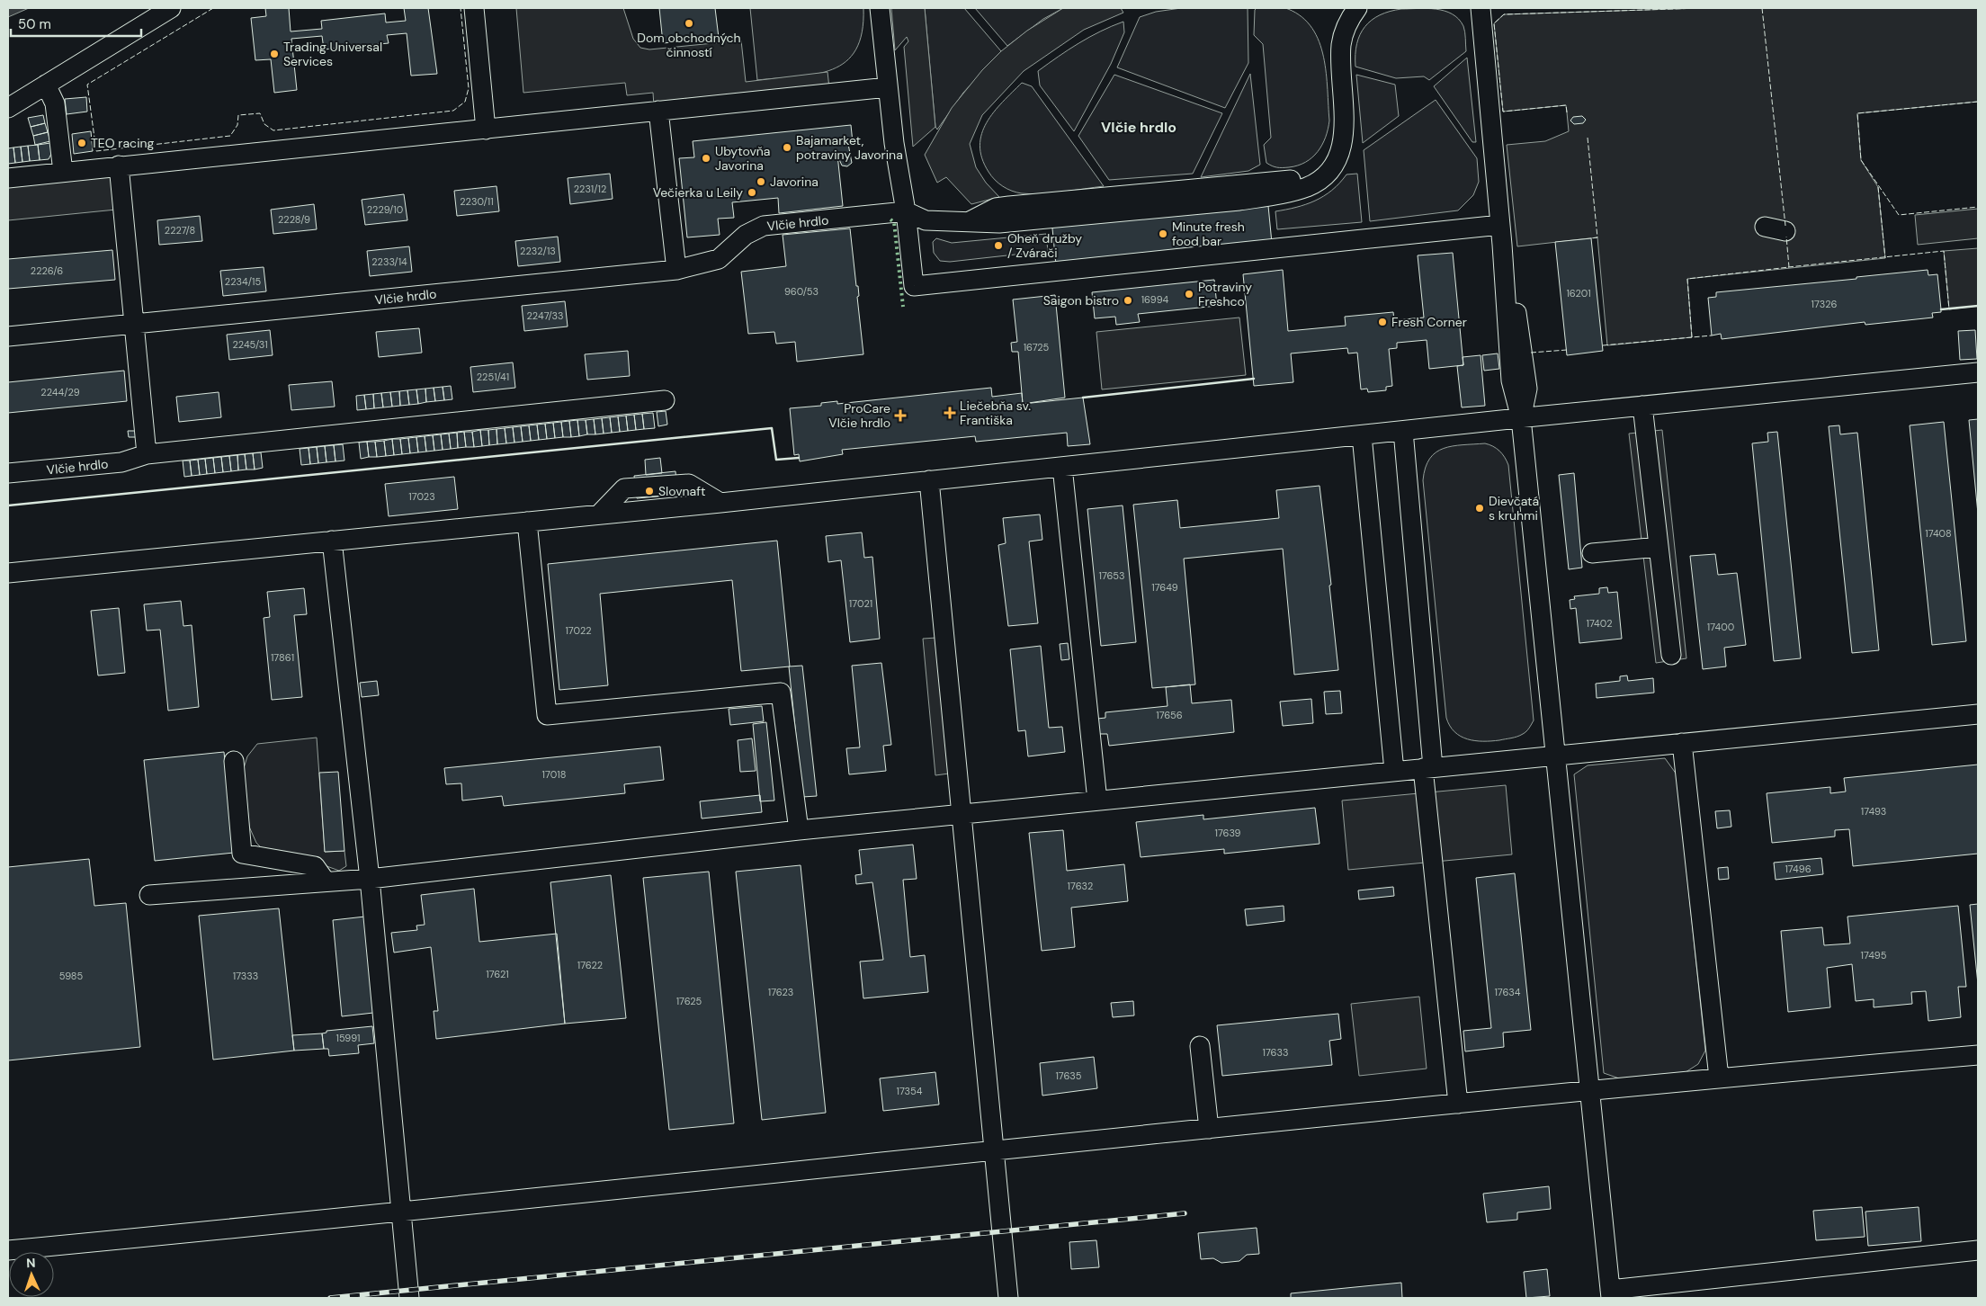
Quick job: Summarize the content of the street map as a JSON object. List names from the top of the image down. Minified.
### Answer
{"streets":{"street":["Vlčie hrdlo"]},"districts":["Vlčie hrdlo"],"places":{"other":["Dom obchodných činností","Trading Universal Services","TEO racing","Bajamarket, potraviny Javorina","Ubytovňa Javorina","Javorina","Večierka u Leily","Minute fresh food bar","Oheň družby / Zvárači","Potraviny Freshco","Saigon bistro","Fresh Corner","Slovnaft","Dievčatá s kruhmi"],"health":["Liečebňa sv. Františka","ProCare Vlčie hrdlo"]},"house_numbers":["2231/12","2230/11","2229/10","2228/9","2227/8","2232/13","2233/14","2226/6","2234/15","960/53","16201","16994","17326","2247/33","2245/31","16725","2251/41","2244/29","17023","17408","17653","17649","17021","17402","17400","17022","17861","17656","17018","17493","17639","17496","17632","17495","17622","17621","5985","17333","17623","17634","17625","15991","17633","17635","17354"],"scale_bar":"50 m","north":"top"}
